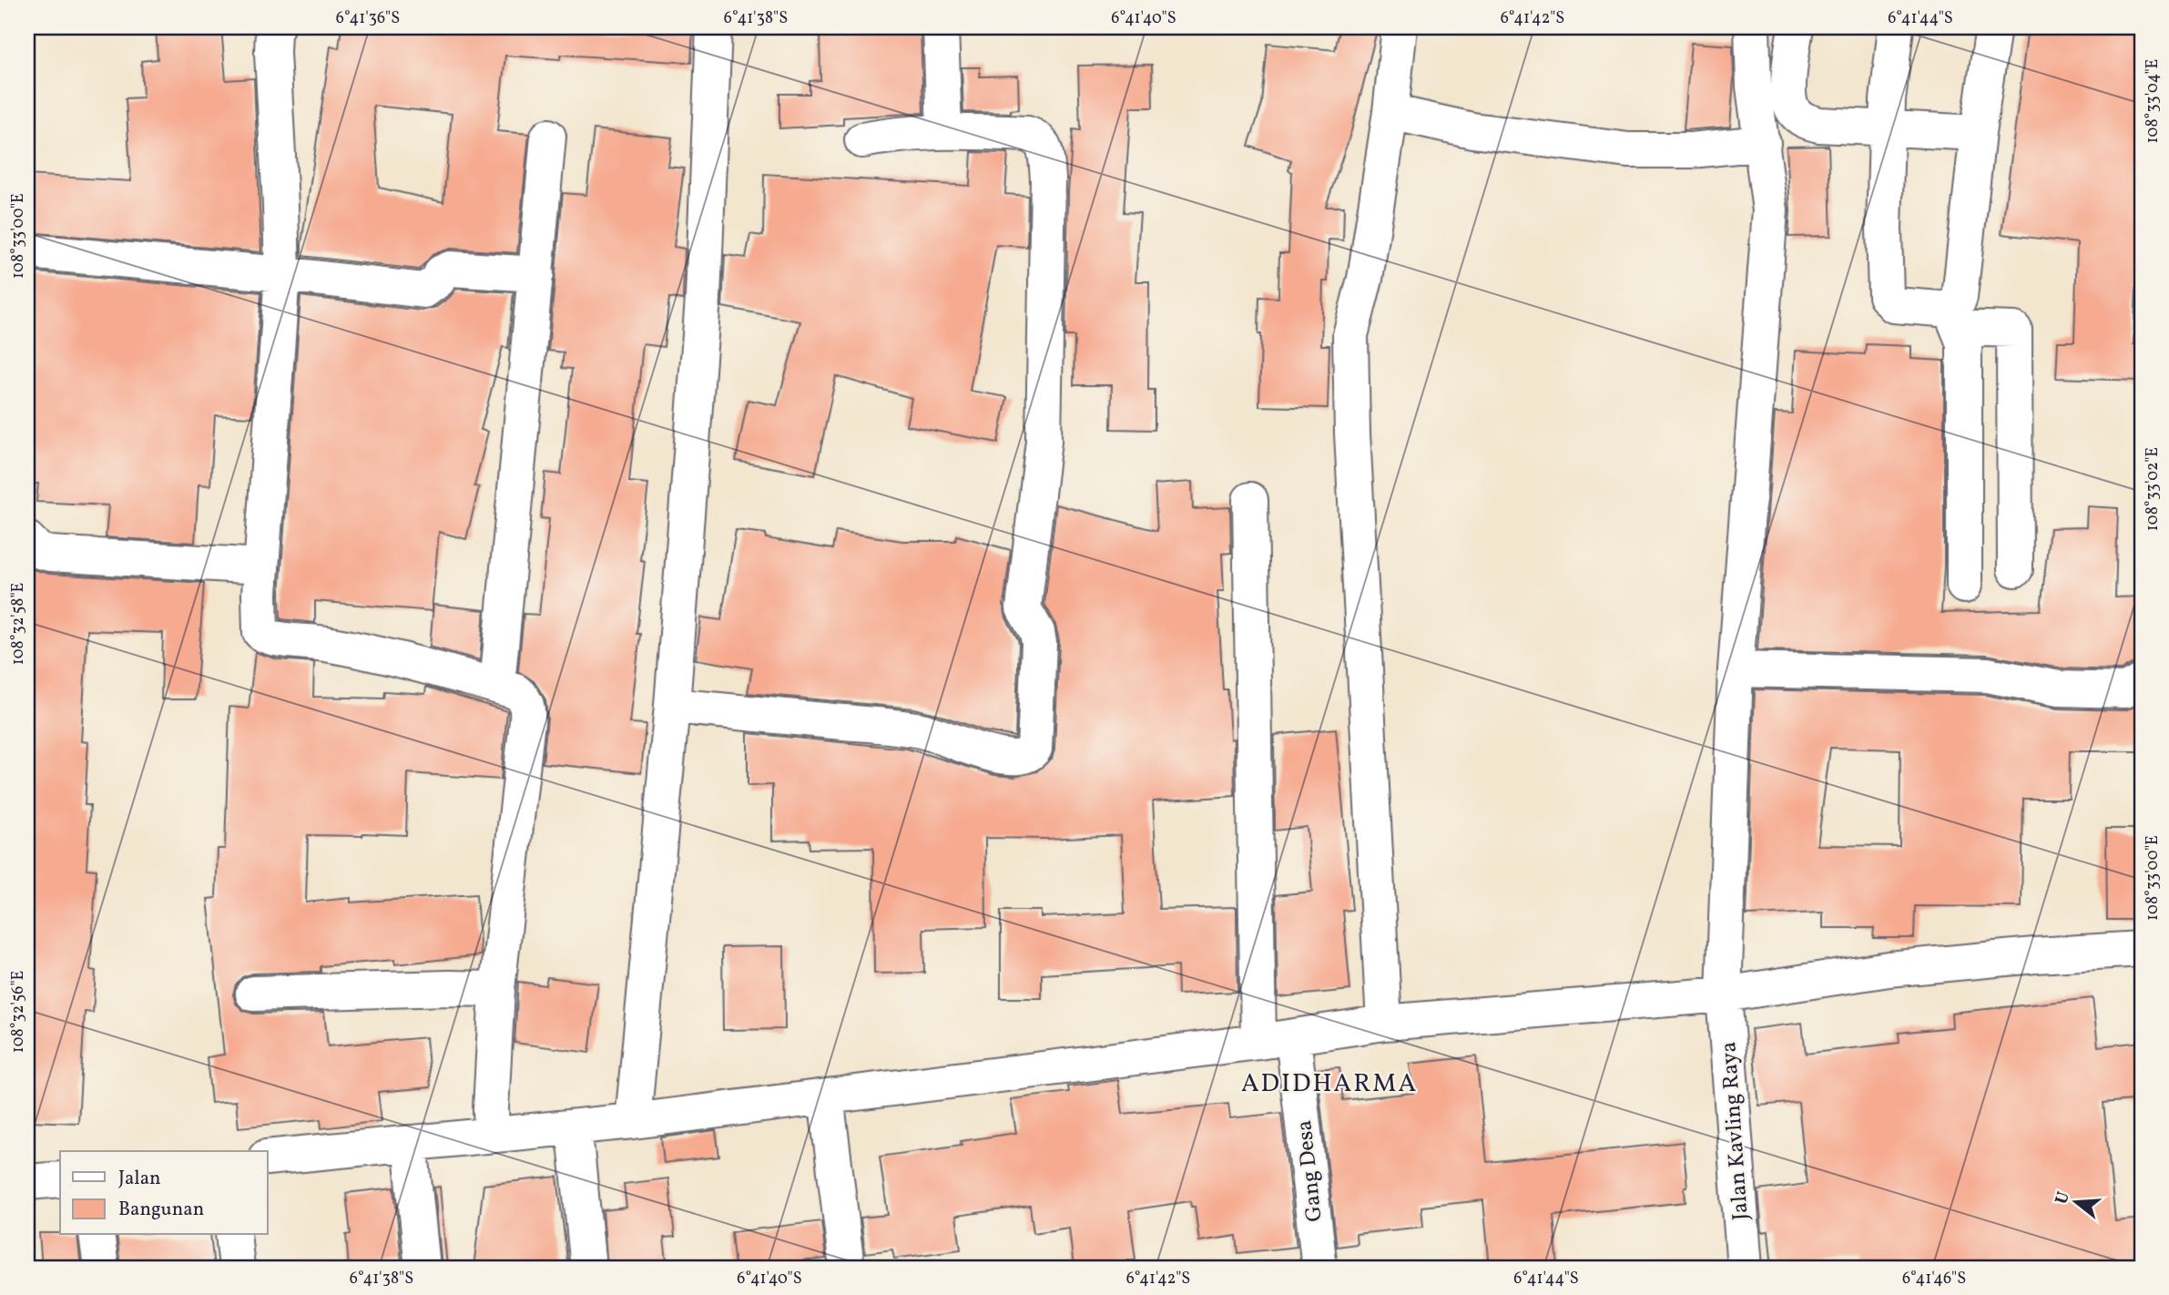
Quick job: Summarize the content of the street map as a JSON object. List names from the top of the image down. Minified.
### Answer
{"streets":{"street":["Jalan Kavling Raya","Gang Desa"]},"districts":["ADIDHARMA"],"legend":["Jalan","Bangunan"],"north":"left","coordinates":["6°41'36\"S","6°41'38\"S","6°41'40\"S","6°41'42\"S","6°41'44\"S","108°33'04\"E","108°33'00\"E","108°33'02\"E","108°32'58\"E","108°32'56\"E","6°41'46\"S"]}
